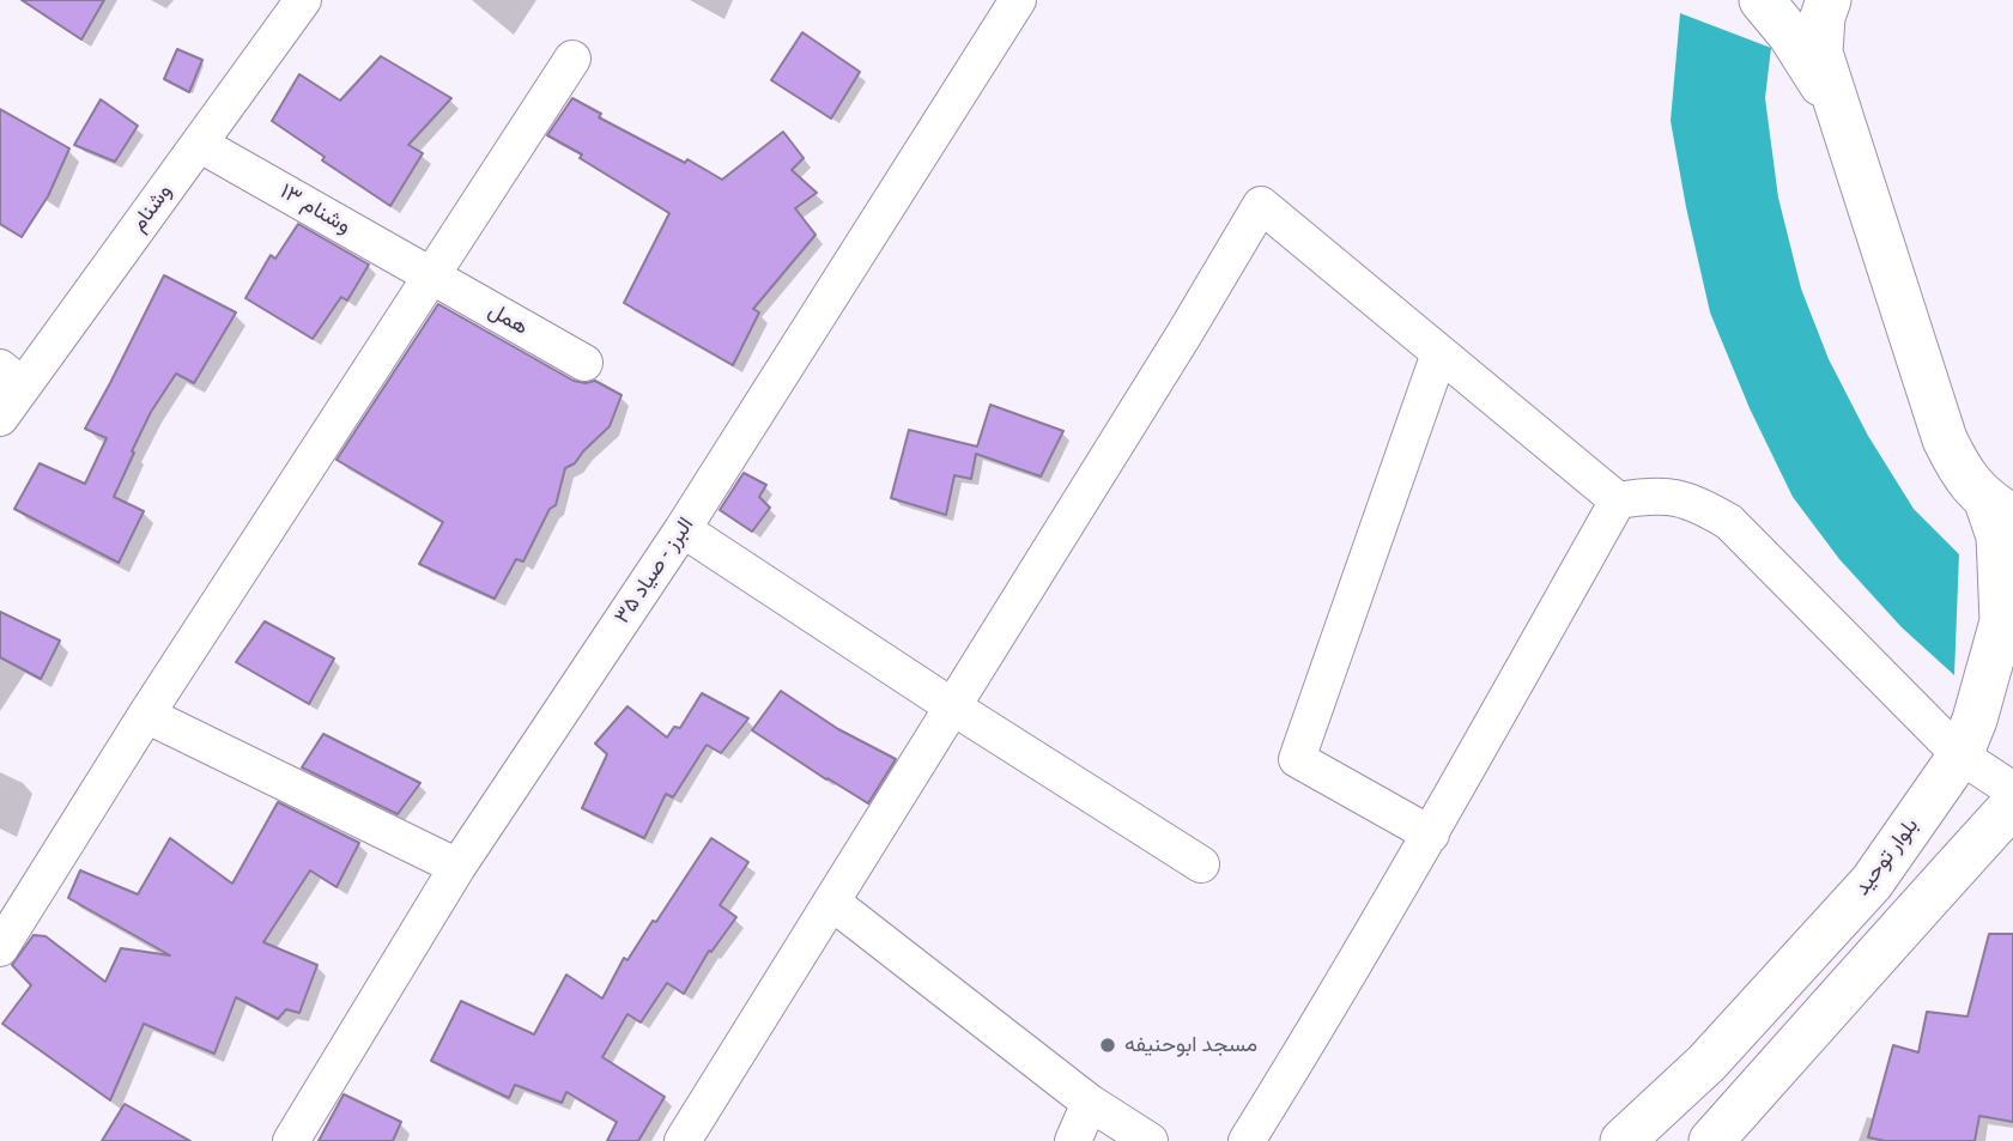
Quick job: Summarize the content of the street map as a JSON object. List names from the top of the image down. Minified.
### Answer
{"streets":{"main road":["بلوار توحید"],"street":["وشنام","وشنام ۱۳","همل","البرز - صیاد ۳۵"]},"crossings":[["وشنام","وشنام ۱۳"],["وشنام ۱۳","همل"]],"places":["مسجد ابوحنیفه"]}
